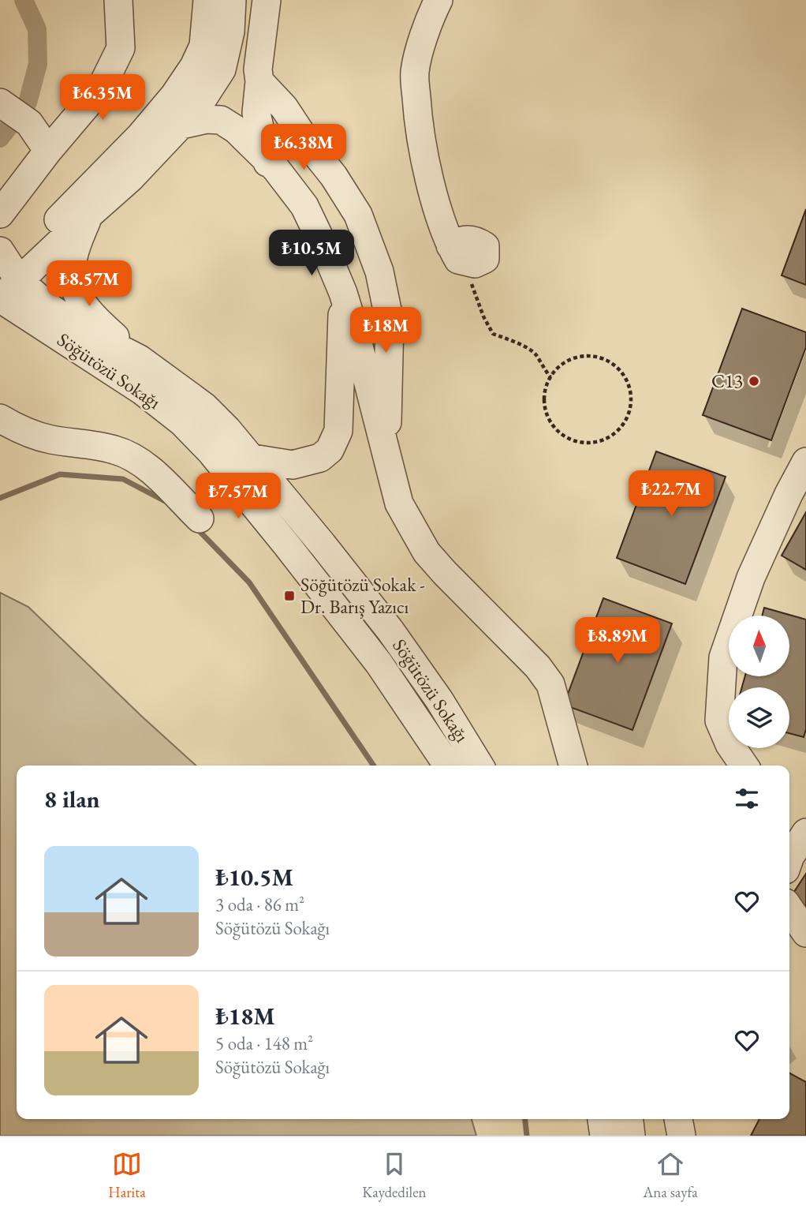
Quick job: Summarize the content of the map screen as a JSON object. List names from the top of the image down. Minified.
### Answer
{"streets":{"street":["Söğütözü Sokağı"]},"places":{"other":["C13"],"transit":["Söğütözü Sokak - Dr. Barış Yazıcı"]},"north":"top","page":{"price":["₺6.35M","₺6.38M","₺10.5M","₺8.57M","₺18M","₺22.7M","₺7.57M","₺8.89M"],"heading":"8 ilan","list":[{"name":"₺10.5M","note":"3 oda · 86 m² · Söğütözü Sokağı"},{"name":"₺18M","note":"5 oda · 148 m² · Söğütözü Sokağı"}],"tabs":["Harita","Kaydedilen","Ana sayfa"]}}
